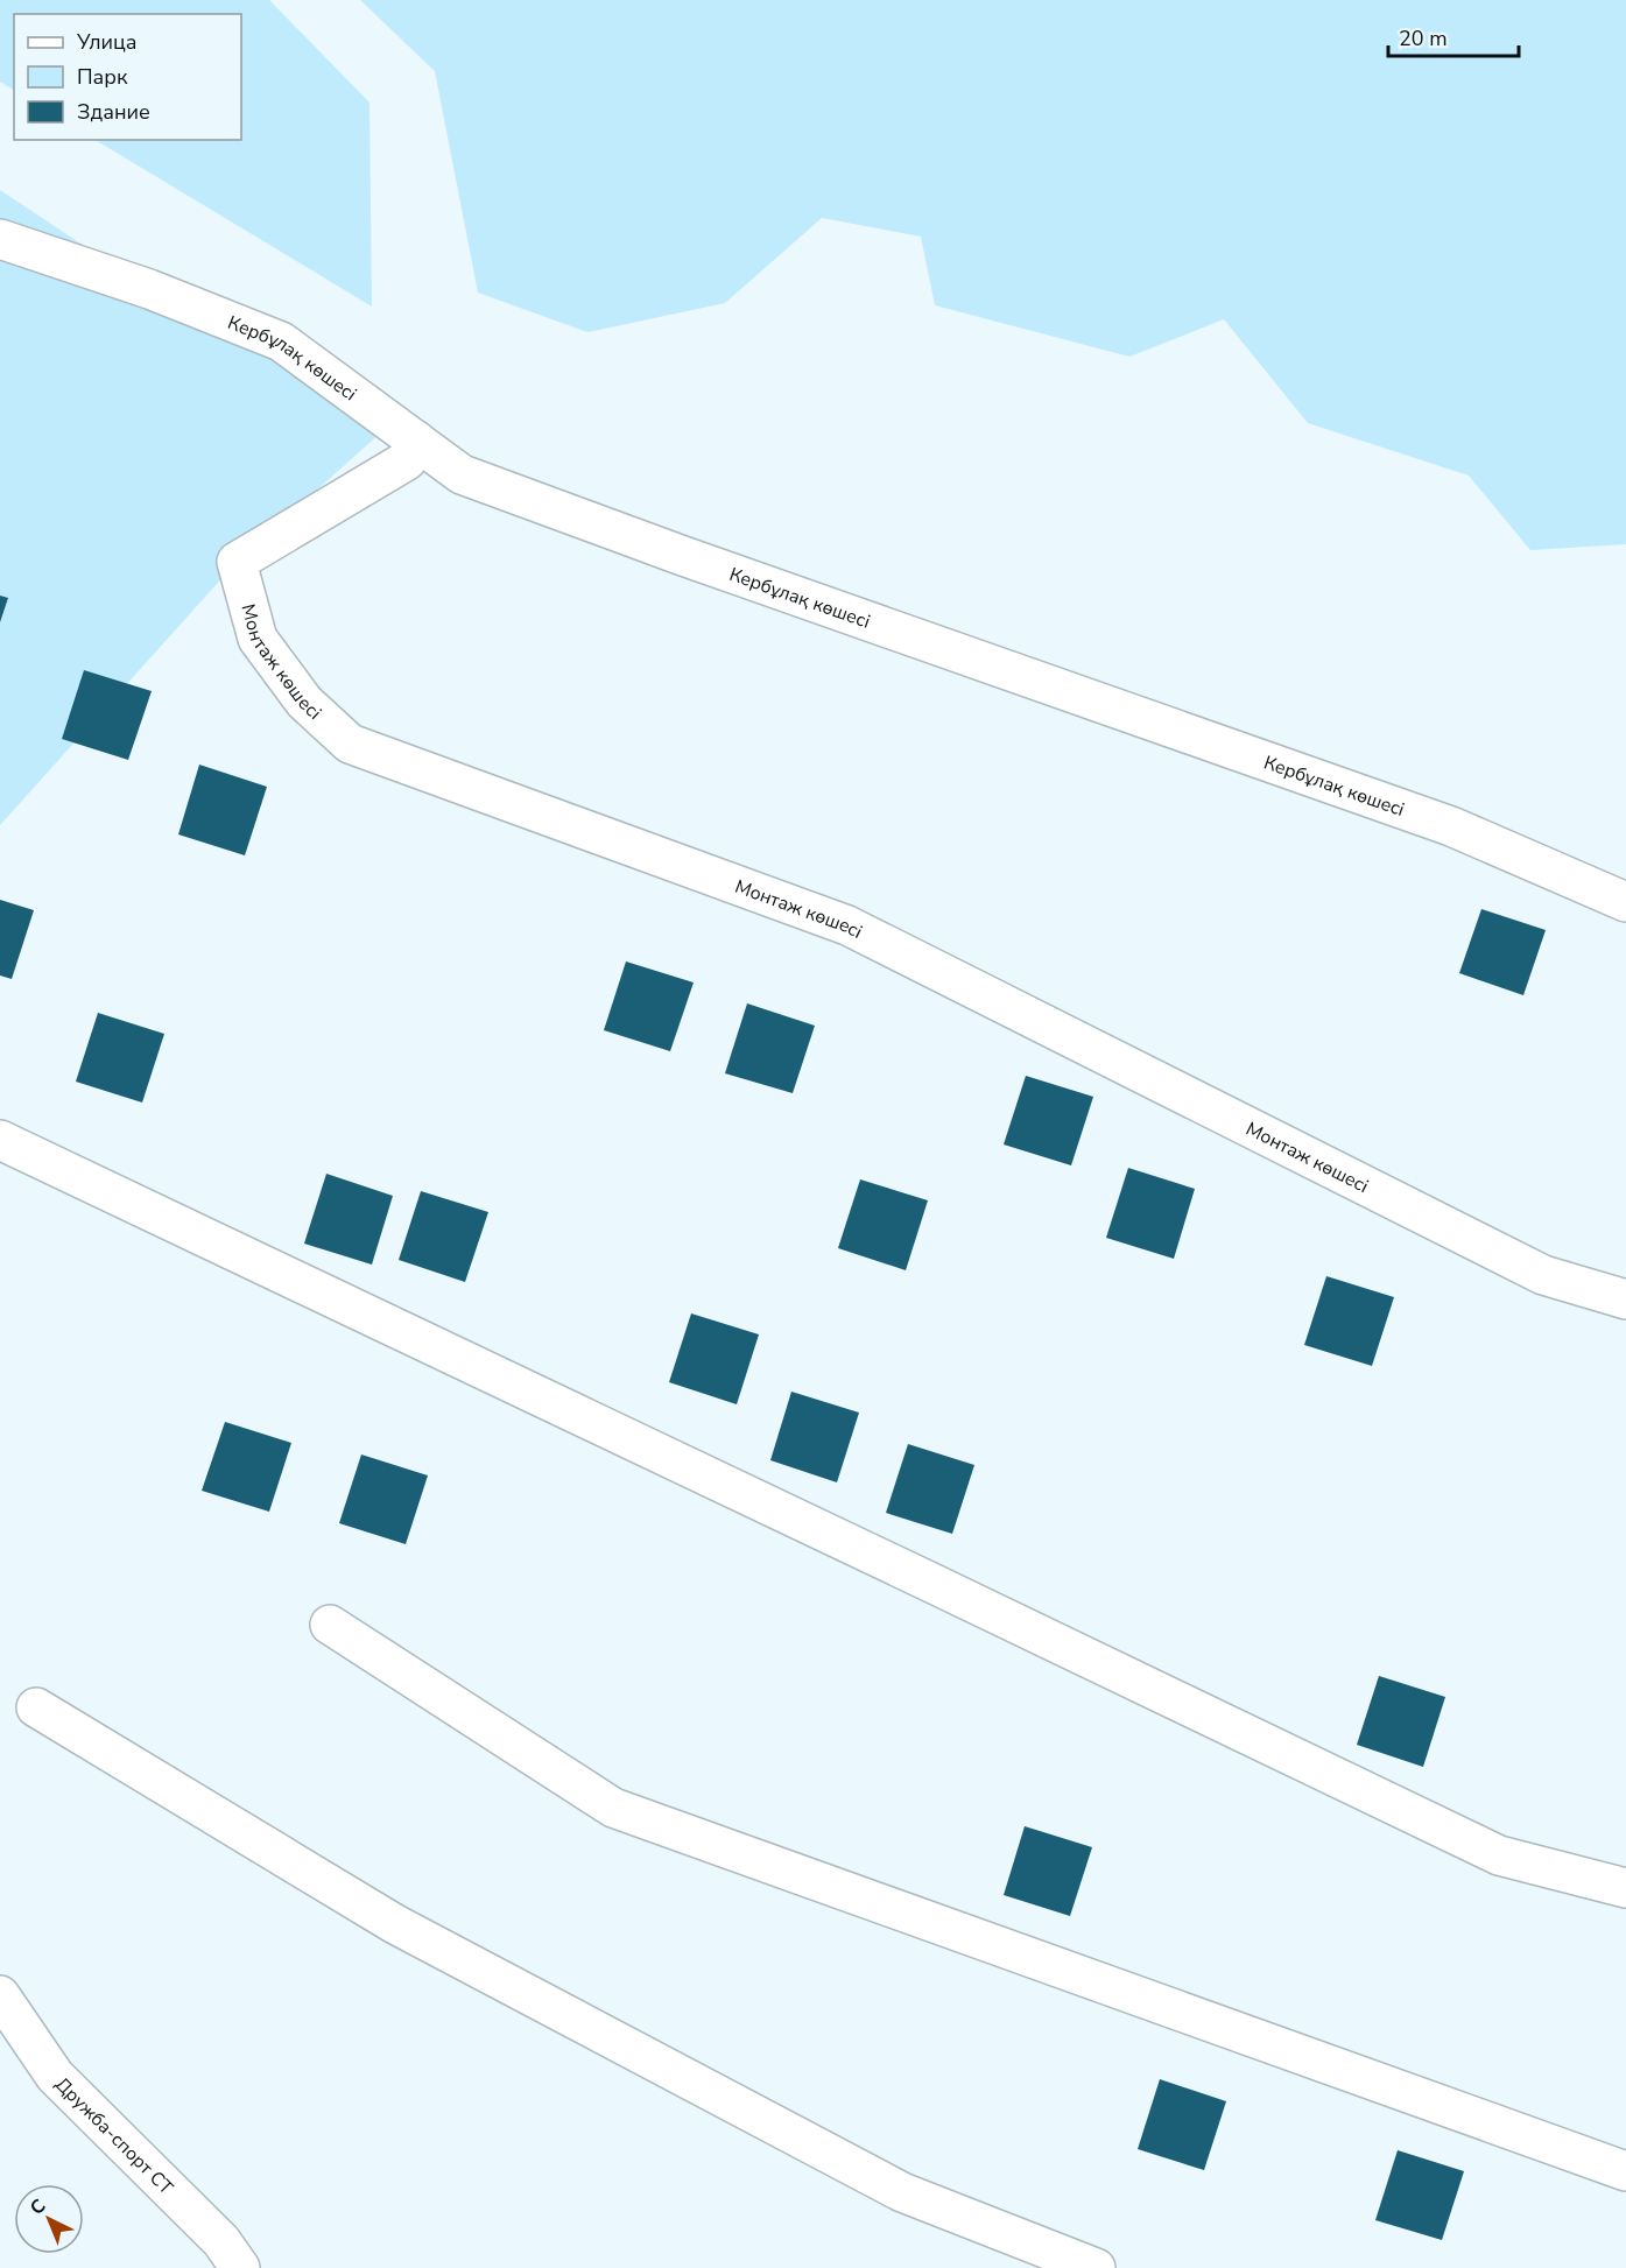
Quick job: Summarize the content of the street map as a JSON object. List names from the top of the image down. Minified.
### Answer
{"streets":{"street":["Кербұлақ көшесі","Монтаж көшесі","Дружба-спорт СТ"]},"crossings":[["Кербұлақ көшесі","Монтаж көшесі"]],"legend":["Улица","Парк","Здание"],"scale_bar":"20 m","north":"top left"}
